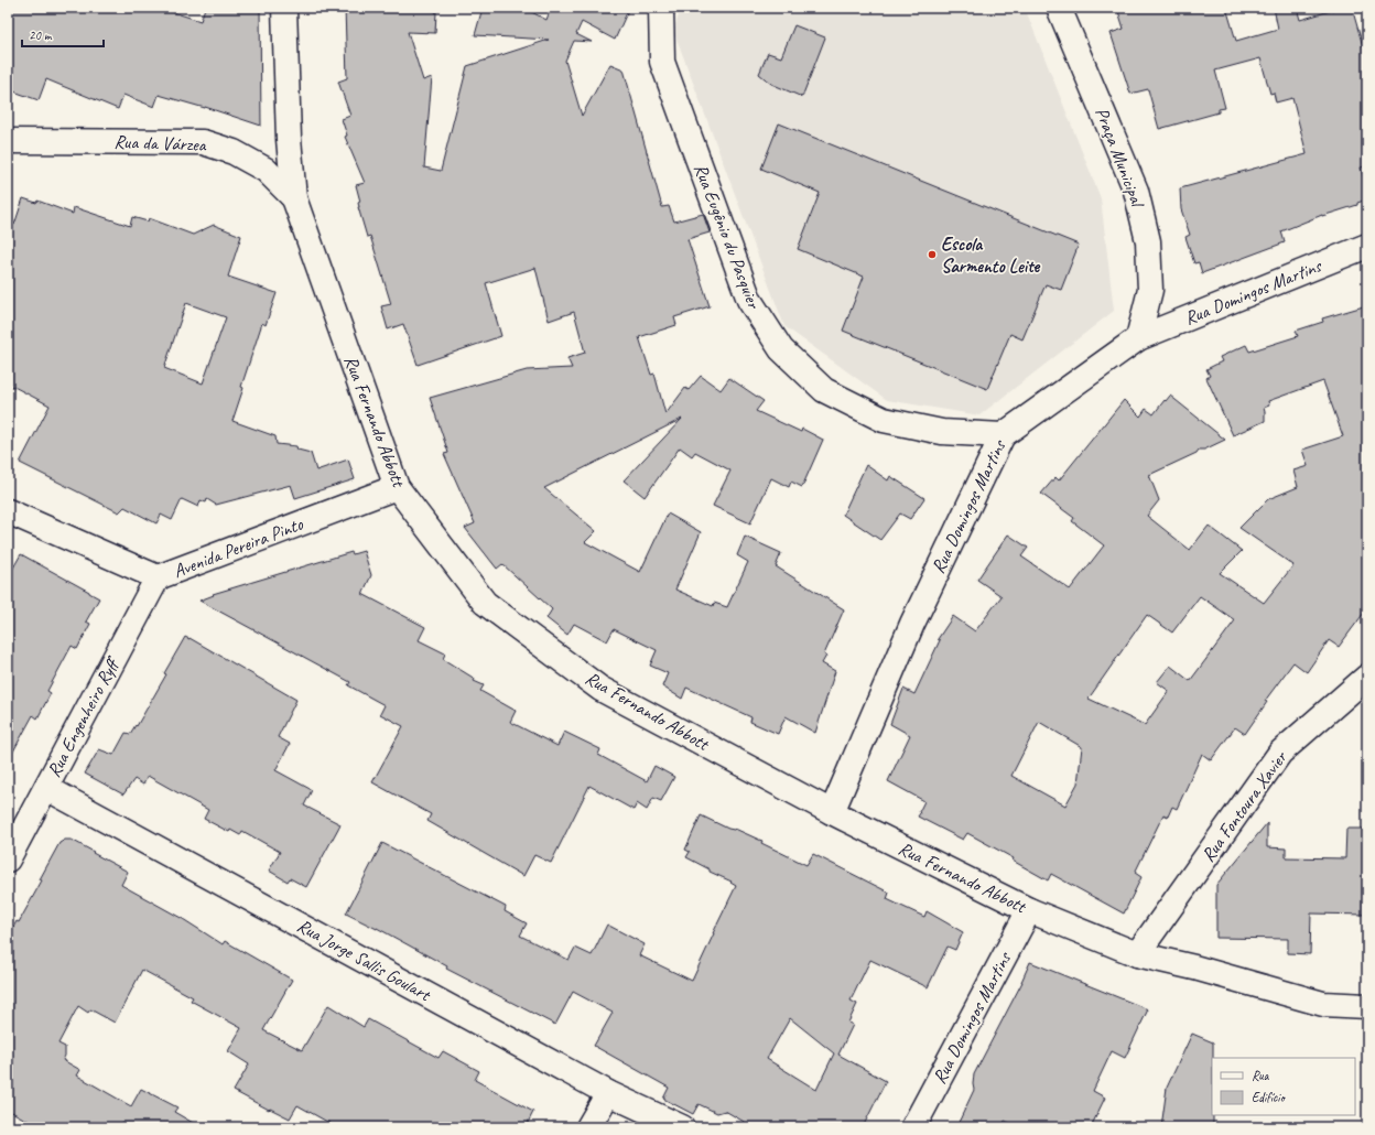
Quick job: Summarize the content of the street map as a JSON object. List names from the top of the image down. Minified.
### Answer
{"streets":{"street":["Rua da Várzea","Praça Municipal","Rua Eugênio du Pasquier","Rua Domingos Martins","Rua Fernando Abbott","Avenida Pereira Pinto","Rua Engenheiro Ryff","Rua Fontoura Xavier","Rua Jorge Sallis Goulart"]},"crossings":[["Rua da Várzea","Rua Fernando Abbott"],["Praça Municipal","Rua Domingos Martins"],["Rua Eugênio du Pasquier","Rua Domingos Martins"],["Rua Domingos Martins","Rua Fernando Abbott"],["Rua Fernando Abbott","Avenida Pereira Pinto"],["Rua Fernando Abbott","Rua Fontoura Xavier"],["Avenida Pereira Pinto","Rua Engenheiro Ryff"],["Rua Engenheiro Ryff","Rua Jorge Sallis Goulart"]],"places":["Escola Sarmento Leite"],"legend":["Rua","Edifício"],"scale_bar":"20 m"}
